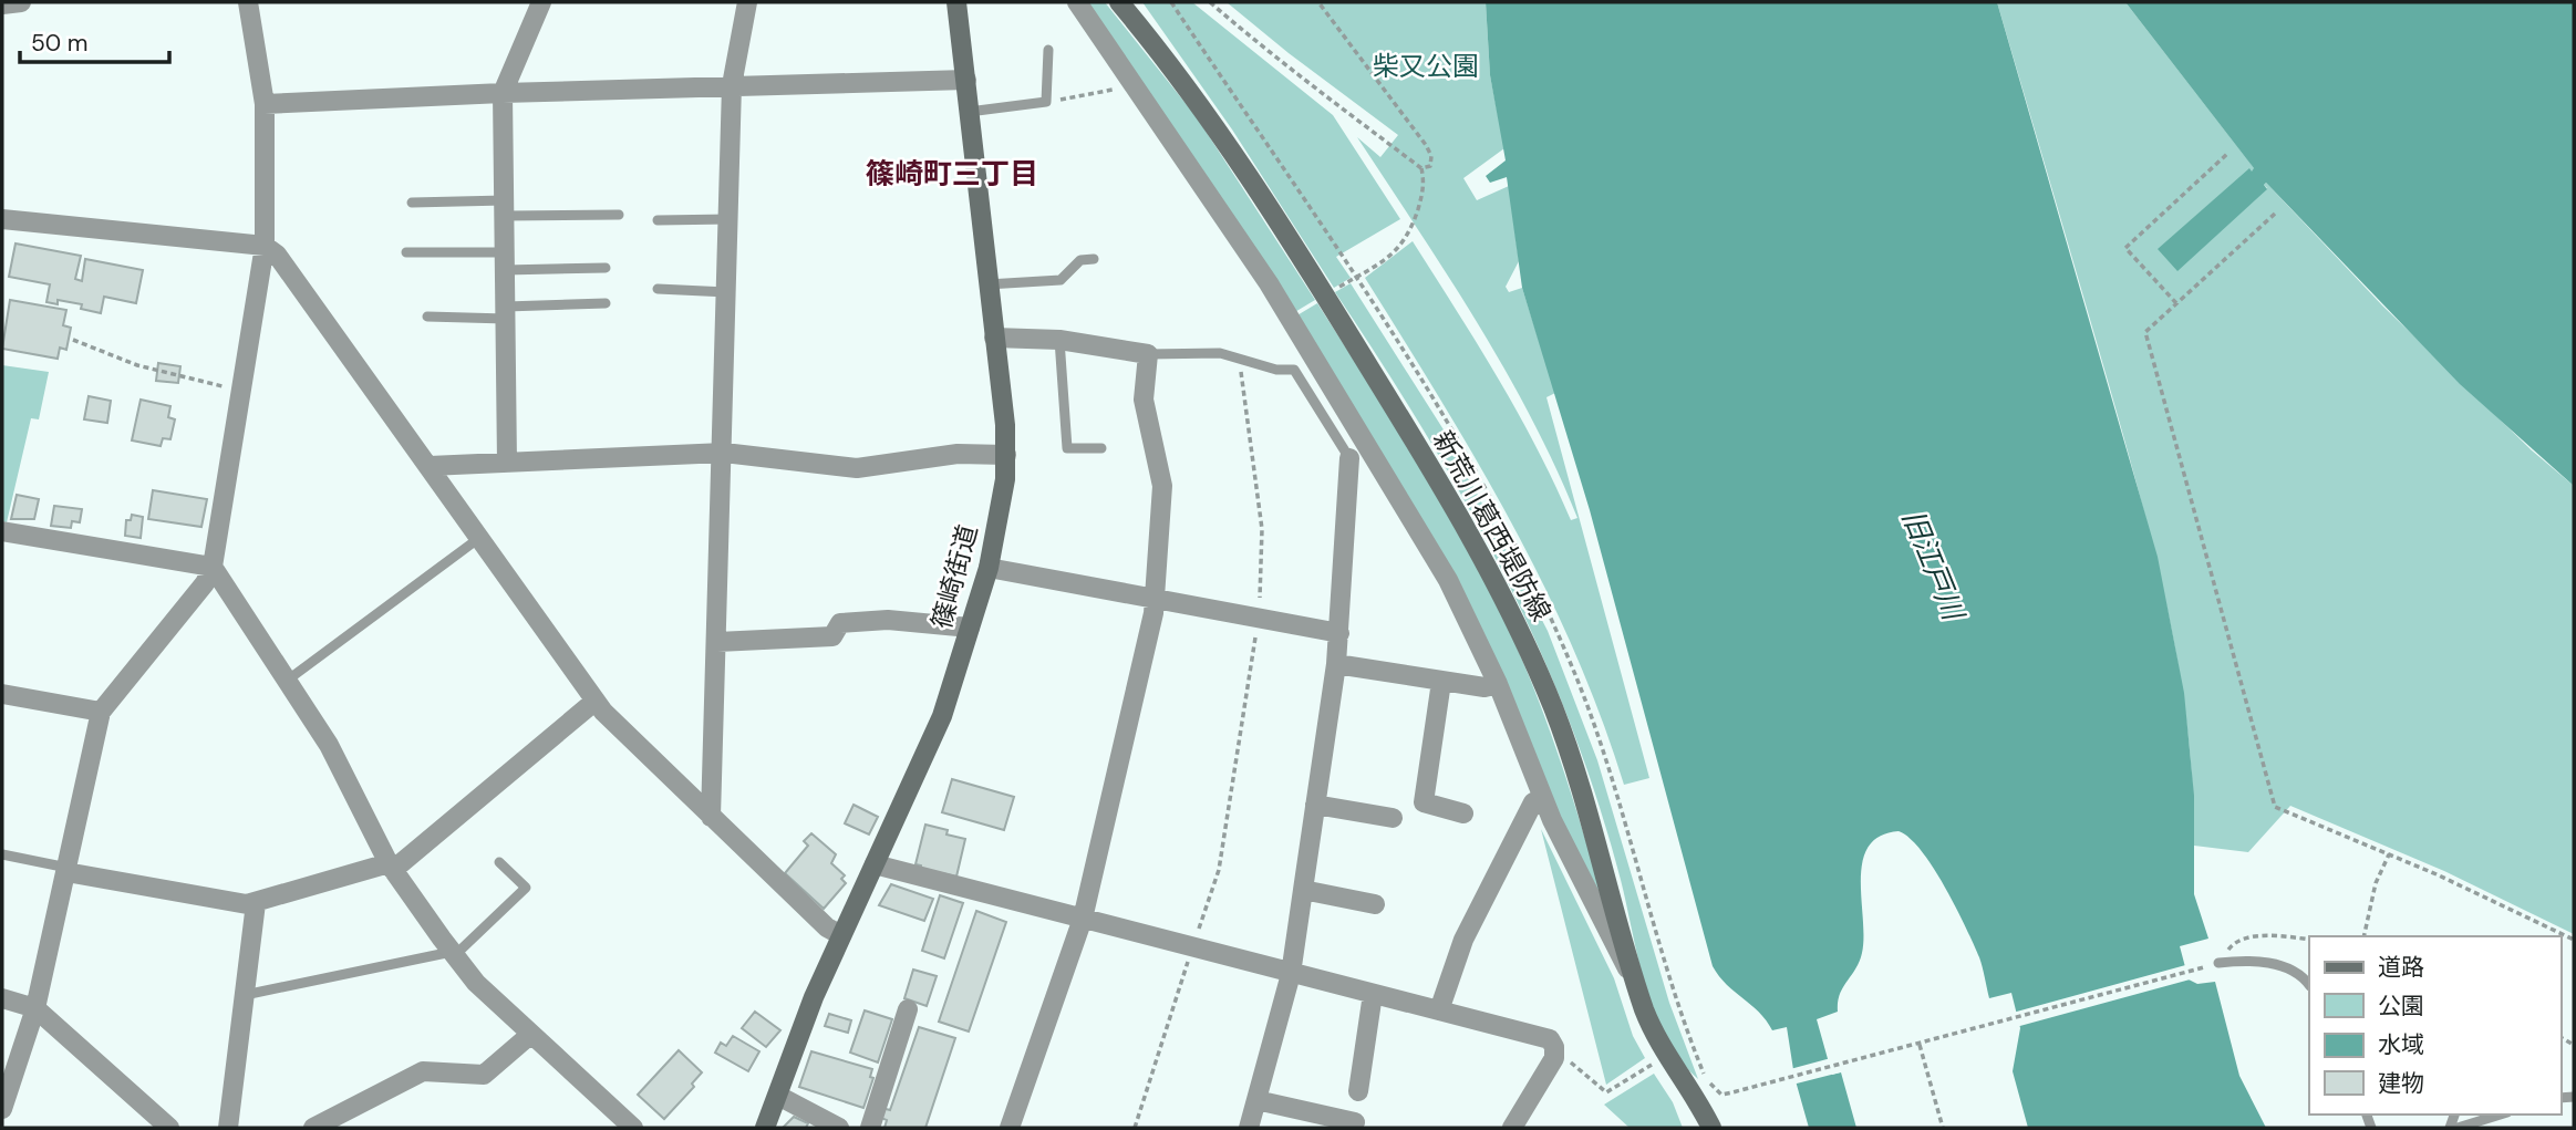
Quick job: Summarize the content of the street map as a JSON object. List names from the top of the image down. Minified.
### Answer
{"streets":{"main road":["新荒川葛西堤防線","篠崎街道"]},"districts":["篠崎町三丁目"],"water":["旧江戸川"],"parks":["柴又公園"],"legend":["道路","公園","水域","建物"],"scale_bar":"50 m"}
